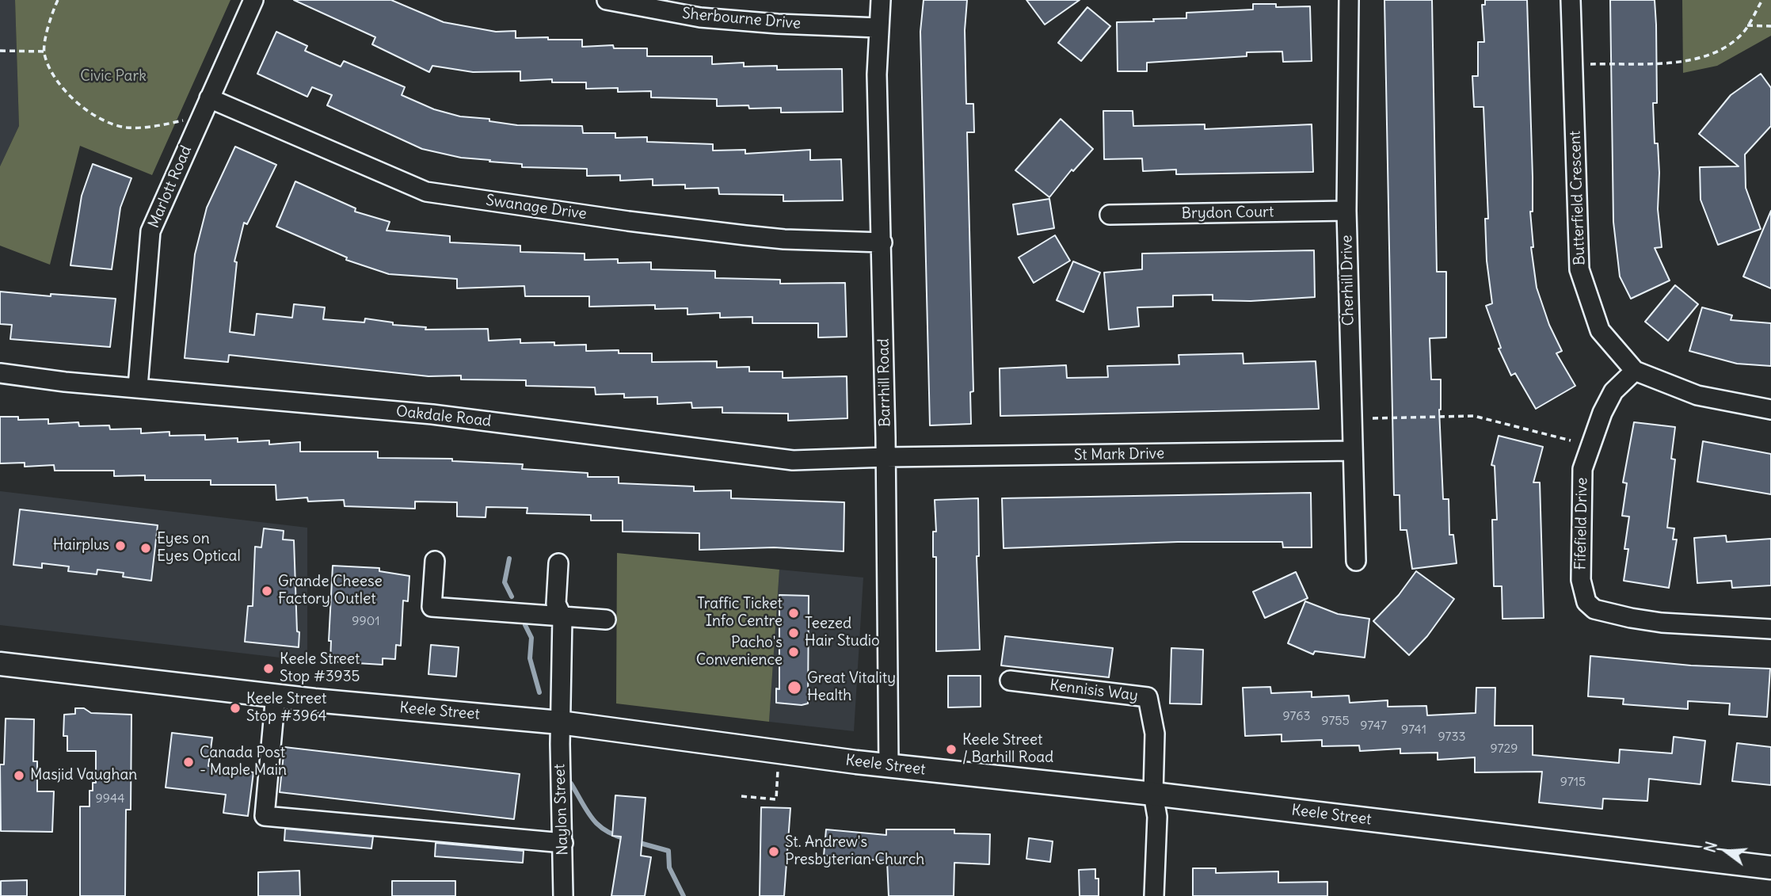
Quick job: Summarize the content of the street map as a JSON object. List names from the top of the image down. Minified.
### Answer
{"streets":{"main road":["Keele Street"],"street":["Sherbourne Drive","Marlott Road","Butterfield Crescent","Swanage Drive","Brydon Court","Cherhill Drive","Barrhill Road","Oakdale Road","St Mark Drive","Fifefield Drive","Kennisis Way","Naylon Street"]},"crossings":[["Sherbourne Drive","Barrhill Road"],["Marlott Road","Swanage Drive"],["Marlott Road","Oakdale Road"],["Butterfield Crescent","Fifefield Drive"],["Swanage Drive","Barrhill Road"],["Brydon Court","Cherhill Drive"],["Cherhill Drive","St Mark Drive"],["Barrhill Road","Oakdale Road"],["Barrhill Road","St Mark Drive"],["Barrhill Road","Keele Street"],["Oakdale Road","St Mark Drive"],["Kennisis Way","Keele Street"],["Keele Street","Naylon Street"]],"parks":["Civic Park"],"places":["Hairplus","Eyes on Eyes Optical","Grande Cheese Factory Outlet","Traffic Ticket Info Centre","Teezed Hair Studio","Pacho's Convenience","Keele Street Stop #3935","Great Vitality Health","Keele Street Stop #3964","Keele Street / Barhill Road","Canada Post - Maple Main","Masjid Vaughan","St. Andrew's Presbyterian Church"],"house_numbers":["9901","9763","9755","9747","9741","9733","9729","9715","9944"],"north":"left"}
